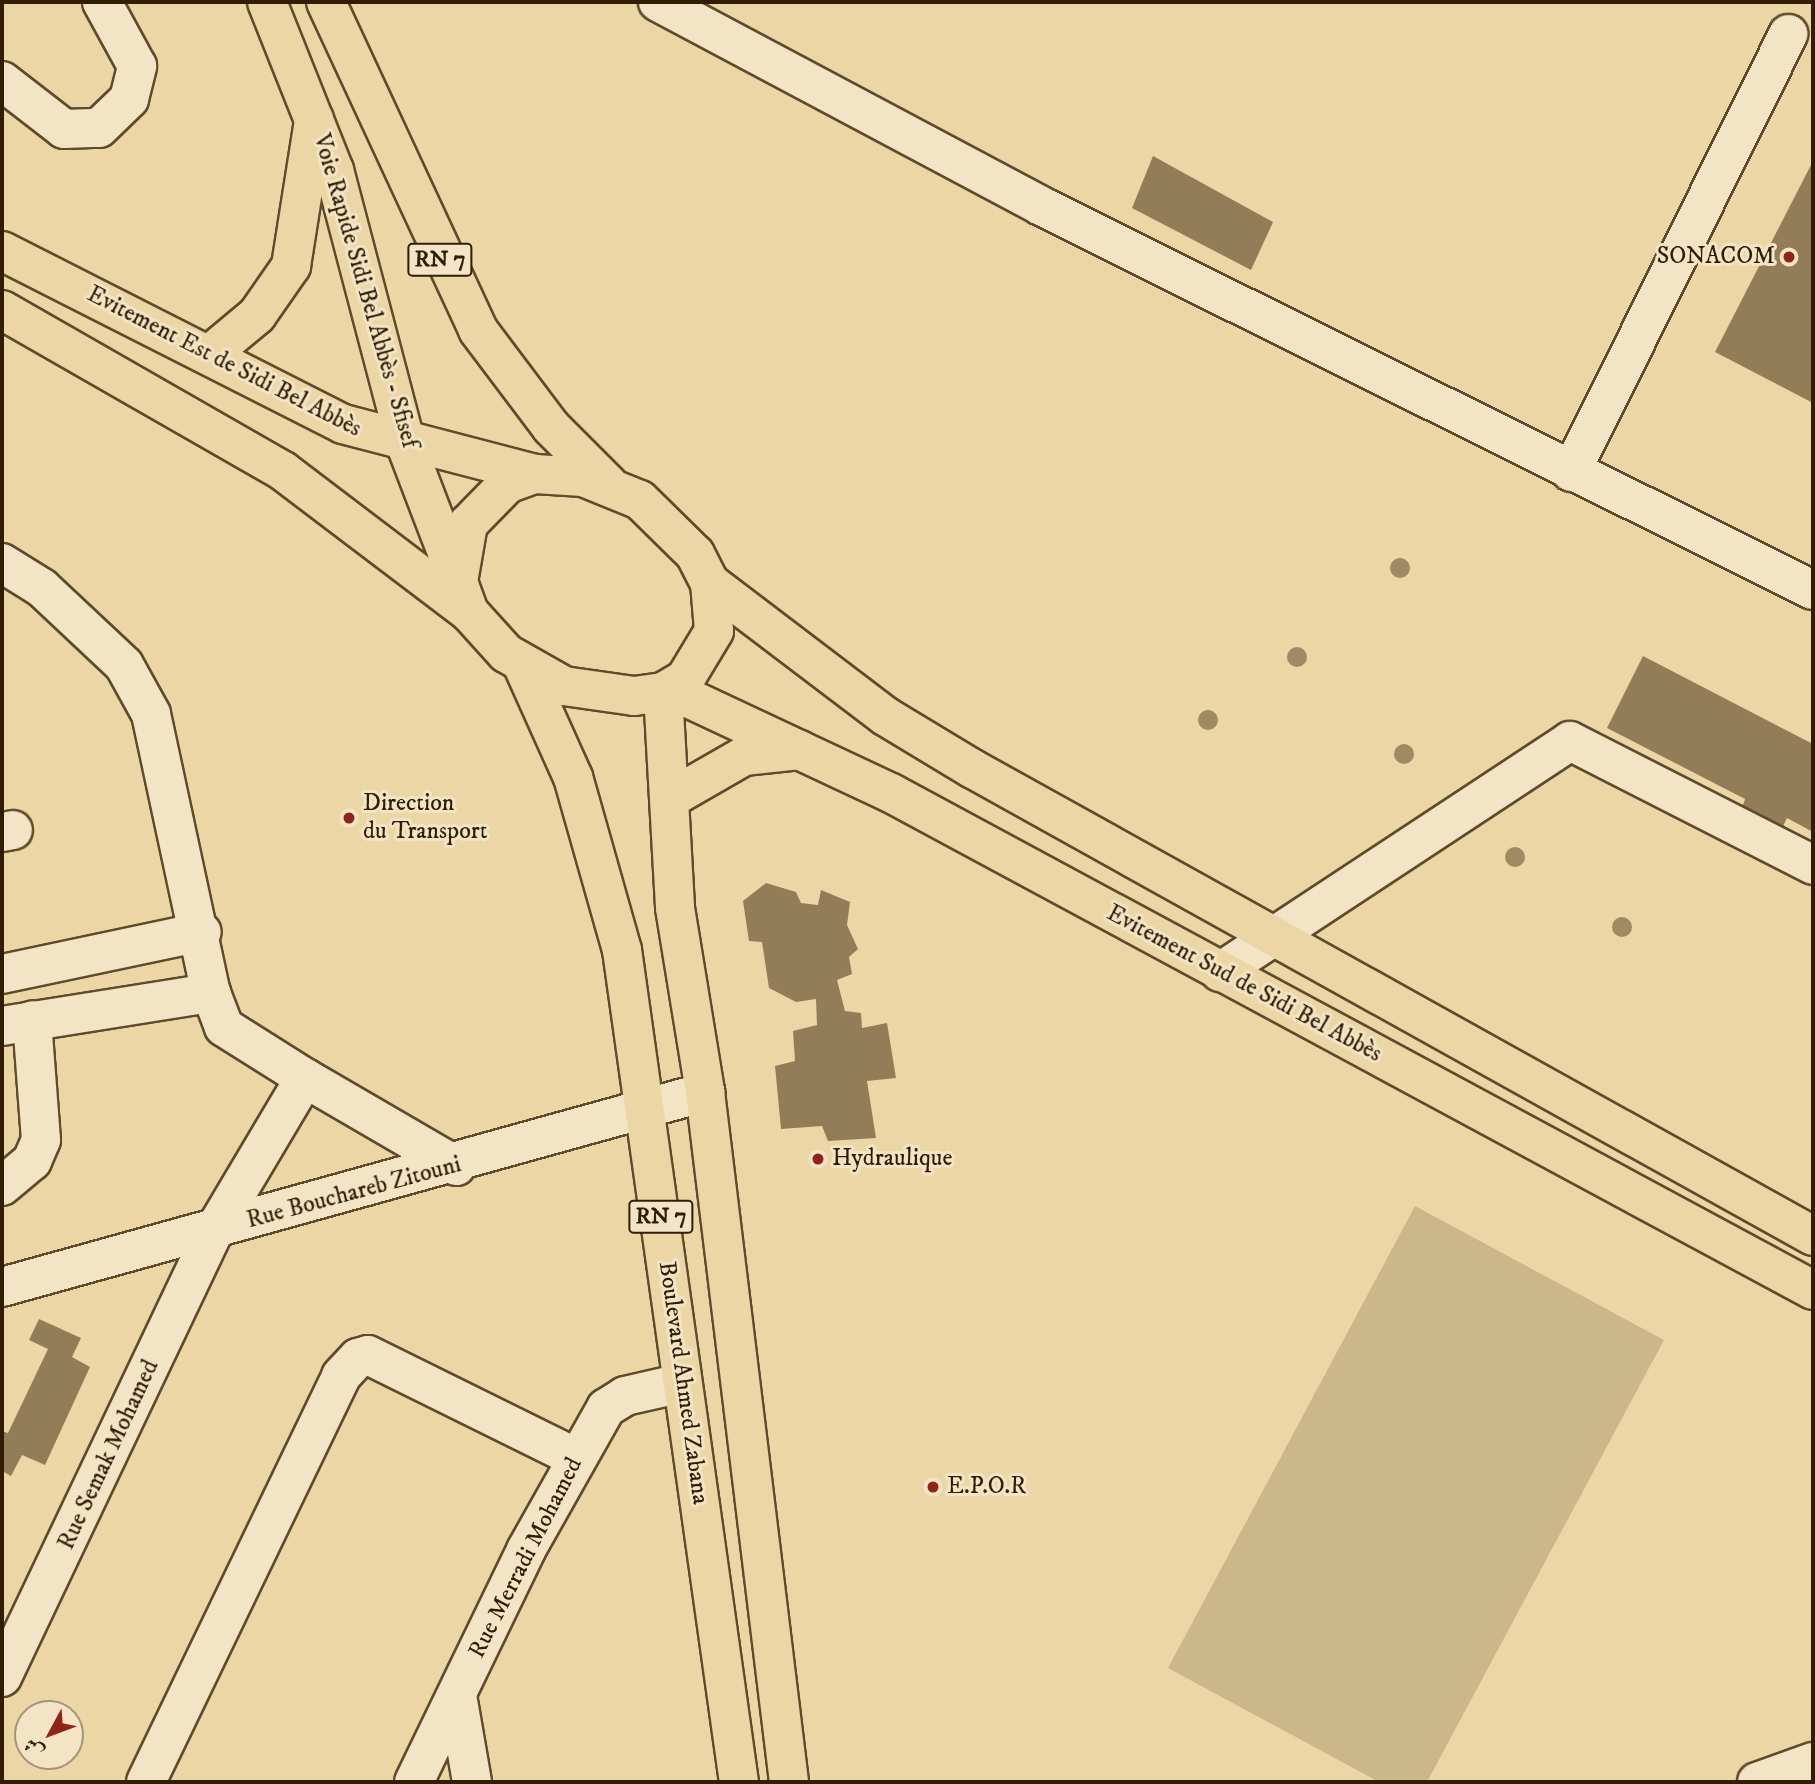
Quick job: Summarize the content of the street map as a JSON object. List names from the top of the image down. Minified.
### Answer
{"streets":{"main road":["RN 7","Voie Rapide Sidi Bel Abbès - Sfisef","Evitement Est de Sidi Bel Abbès","Evitement Sud de Sidi Bel Abbès","Boulevard Ahmed Zabana"],"street":["Rue Bouchareb Zitouni","Rue Semak Mohamed","Rue Merradi Mohamed"]},"crossings":[["RN 7","Voie Rapide Sidi Bel Abbès - Sfisef"],["RN 7","Evitement Est de Sidi Bel Abbès"],["RN 7","Evitement Sud de Sidi Bel Abbès"],["RN 7","Rue Bouchareb Zitouni"],["RN 7","Boulevard Ahmed Zabana"],["Voie Rapide Sidi Bel Abbès - Sfisef","Evitement Est de Sidi Bel Abbès"],["Voie Rapide Sidi Bel Abbès - Sfisef","Evitement Sud de Sidi Bel Abbès"],["Voie Rapide Sidi Bel Abbès - Sfisef","Boulevard Ahmed Zabana"],["Evitement Est de Sidi Bel Abbès","Evitement Sud de Sidi Bel Abbès"],["Evitement Est de Sidi Bel Abbès","Boulevard Ahmed Zabana"],["Evitement Sud de Sidi Bel Abbès","Boulevard Ahmed Zabana"],["Rue Bouchareb Zitouni","Boulevard Ahmed Zabana"],["Rue Bouchareb Zitouni","Rue Semak Mohamed"],["Boulevard Ahmed Zabana","Rue Merradi Mohamed"]],"places":["SONACOM","Direction du Transport","Hydraulique","E.P.O.R"],"north":"bottom left"}
